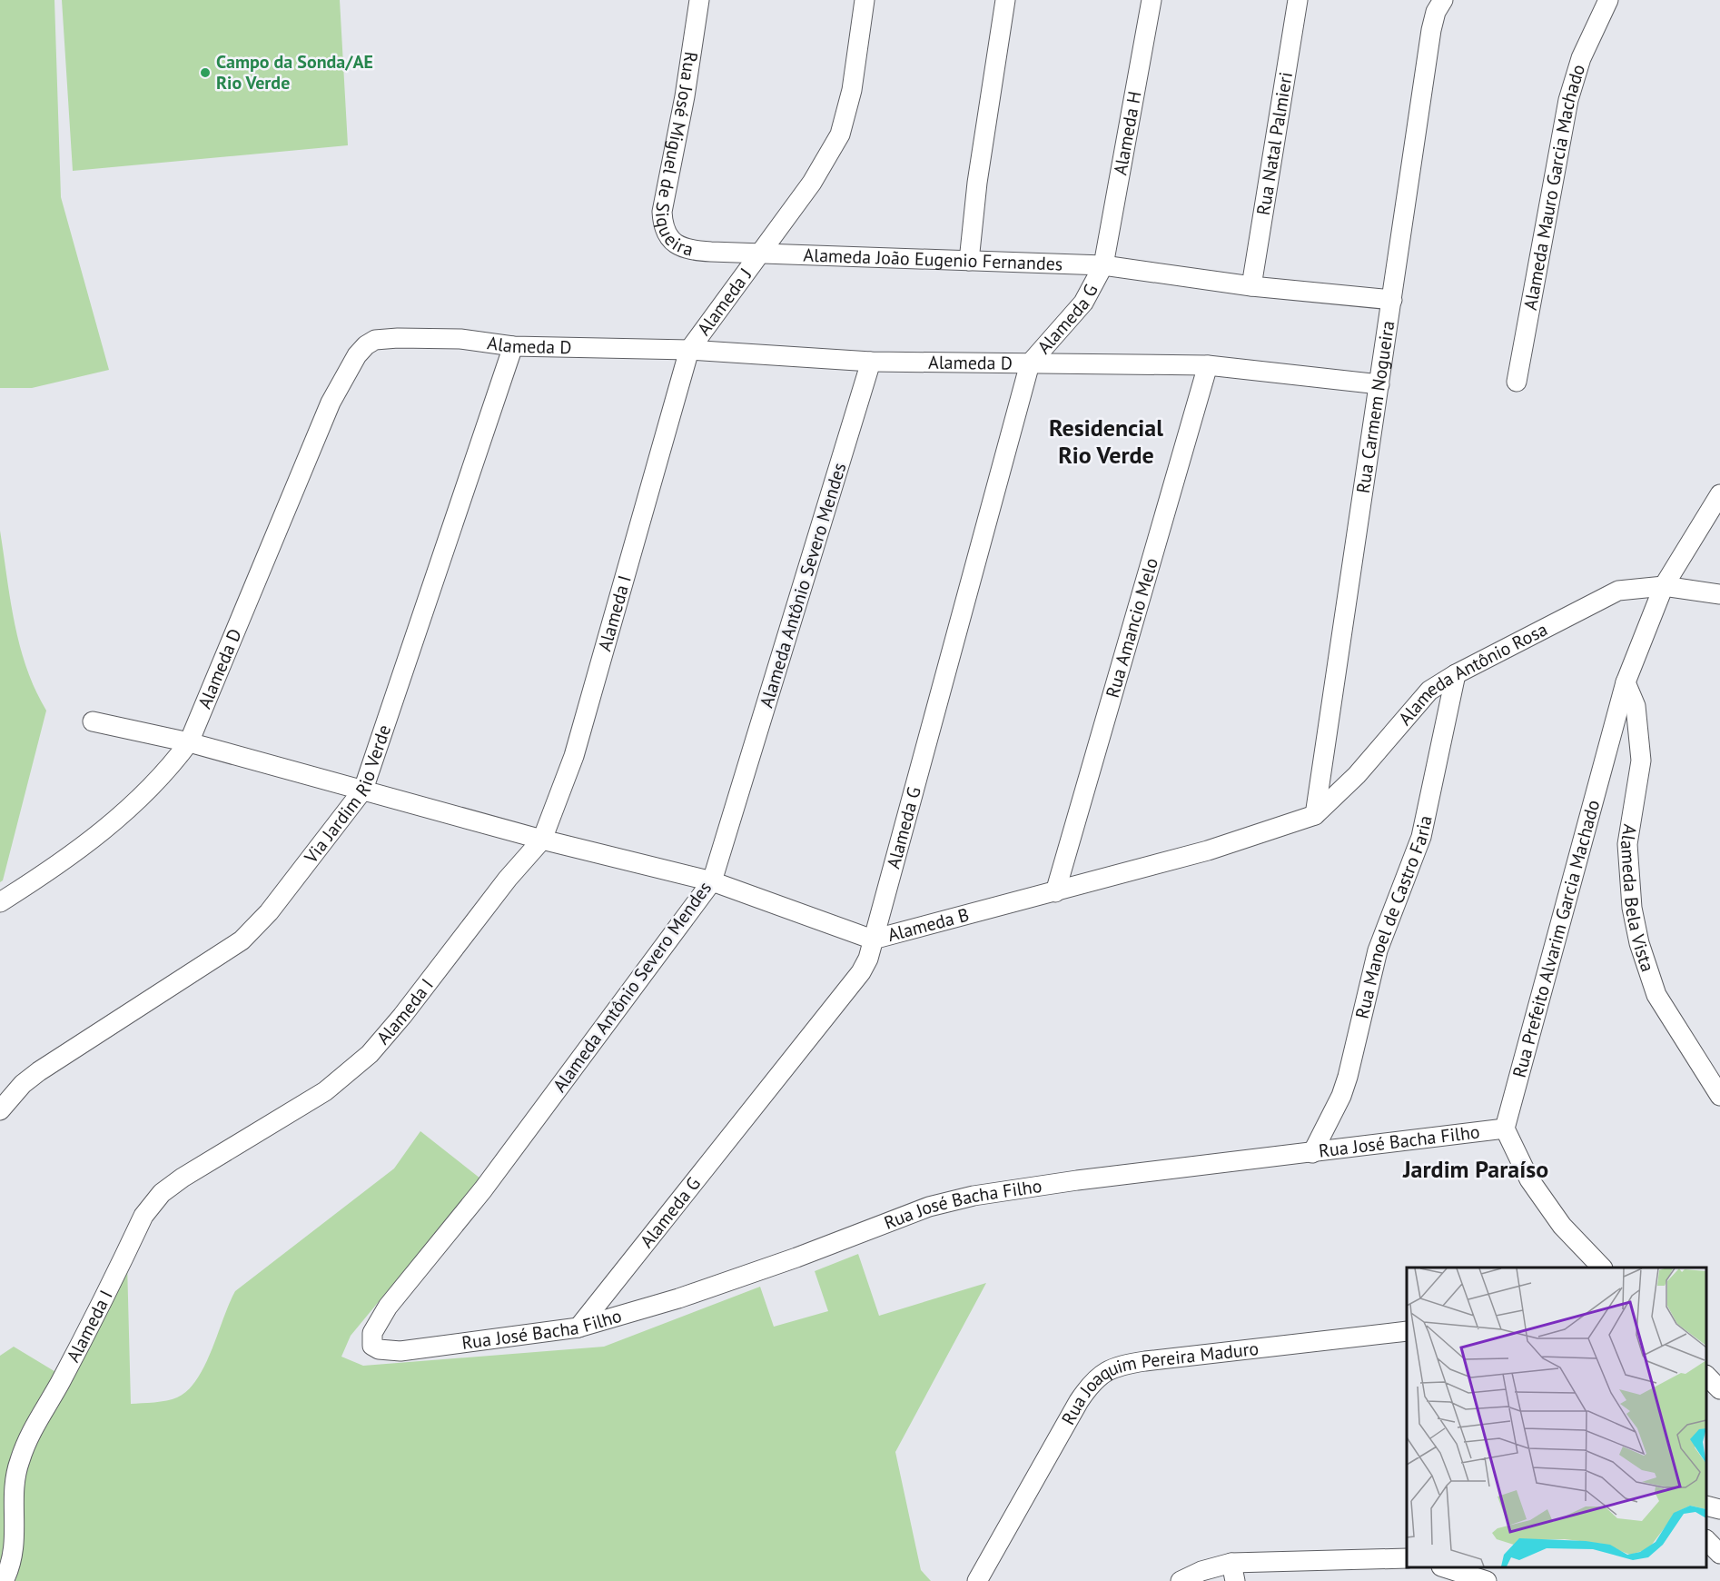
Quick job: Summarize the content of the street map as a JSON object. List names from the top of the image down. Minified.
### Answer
{"streets":{"street":["Alameda H","Rua Natal Palmieri","Rua José Miguel de Siqueira","Alameda Mauro Garcia Machado","Alameda João Eugenio Fernandes","Alameda J","Alameda G","Alameda D","Rua Carmem Nogueira","Alameda Antônio Severo Mendes","Alameda I","Rua Amancio Melo","Alameda Antônio Rosa","Via Jardim Rio Verde","Alameda Bela Vista","Rua Manoel de Castro Faria","Alameda B","Rua Prefeito Alvarim Garcia Machado","Rua José Bacha Filho","Rua Joaquim Pereira Maduro"]},"crossings":[["Alameda H","Alameda João Eugenio Fernandes"],["Alameda H","Alameda G"],["Rua Natal Palmieri","Alameda João Eugenio Fernandes"],["Rua José Miguel de Siqueira","Alameda João Eugenio Fernandes"],["Alameda João Eugenio Fernandes","Alameda J"],["Alameda João Eugenio Fernandes","Alameda G"],["Alameda João Eugenio Fernandes","Rua Carmem Nogueira"],["Alameda J","Alameda D"],["Alameda J","Alameda I"],["Alameda G","Alameda D"],["Alameda G","Alameda B"],["Alameda G","Rua José Bacha Filho"],["Alameda D","Rua Carmem Nogueira"],["Alameda D","Alameda Antônio Severo Mendes"],["Alameda D","Alameda I"],["Alameda D","Rua Amancio Melo"],["Alameda D","Via Jardim Rio Verde"],["Alameda D","Alameda B"],["Rua Carmem Nogueira","Alameda Antônio Rosa"],["Rua Carmem Nogueira","Alameda B"],["Alameda Antônio Severo Mendes","Alameda B"],["Alameda Antônio Severo Mendes","Rua José Bacha Filho"],["Alameda I","Alameda B"],["Rua Amancio Melo","Alameda B"],["Alameda Antônio Rosa","Rua Manoel de Castro Faria"],["Alameda Antônio Rosa","Alameda B"],["Alameda Antônio Rosa","Rua Prefeito Alvarim Garcia Machado"],["Via Jardim Rio Verde","Alameda B"],["Alameda Bela Vista","Rua Prefeito Alvarim Garcia Machado"],["Rua Manoel de Castro Faria","Rua José Bacha Filho"],["Rua Prefeito Alvarim Garcia Machado","Rua José Bacha Filho"]],"districts":["Residencial Rio Verde","Jardim Paraíso"],"places":["Campo da Sonda/AE Rio Verde"]}
